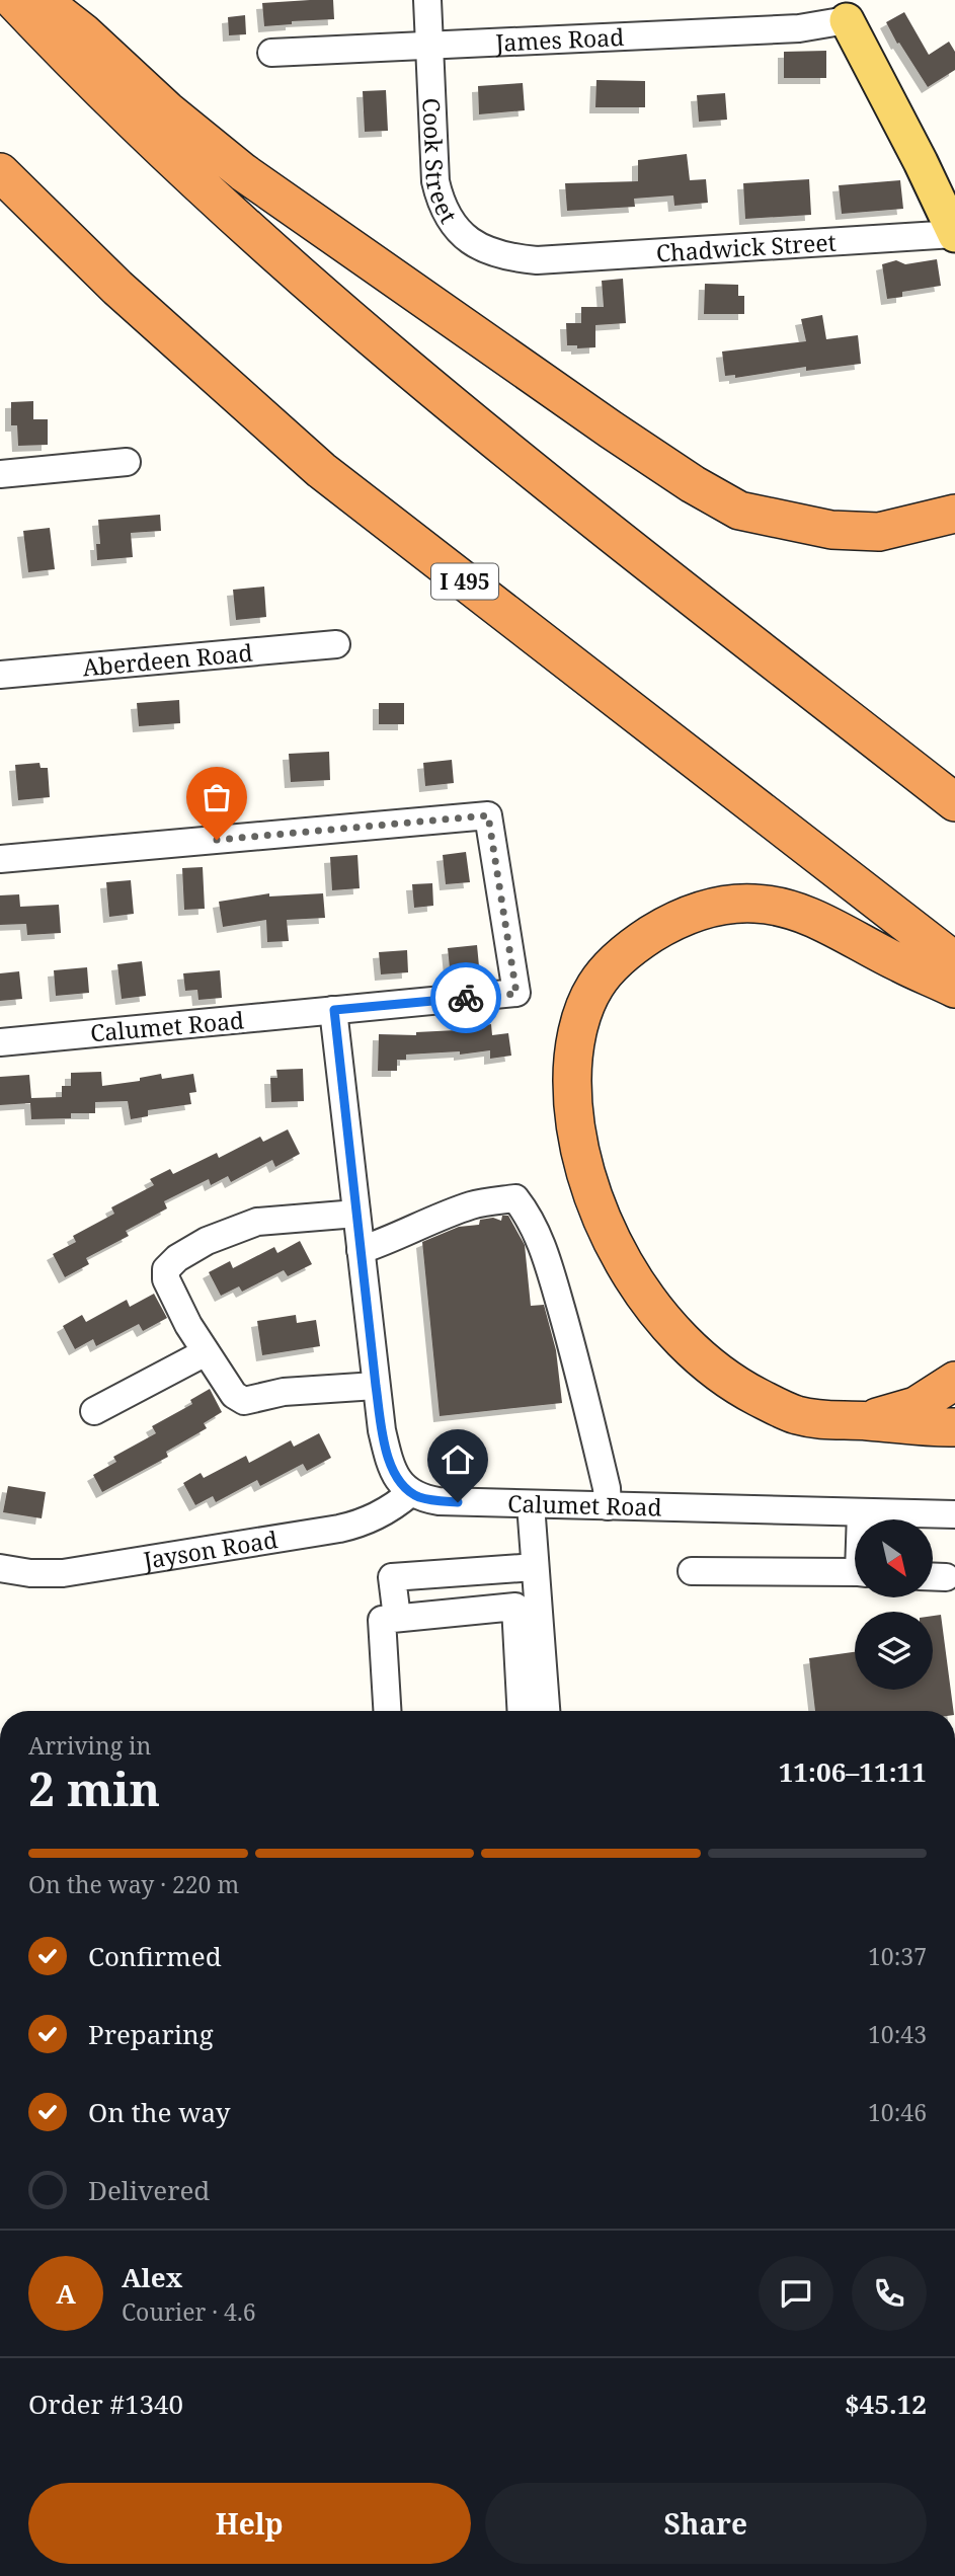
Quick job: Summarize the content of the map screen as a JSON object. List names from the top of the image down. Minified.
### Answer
{"streets":{"highway":["I 495"],"street":["James Road","Cook Street","Chadwick Street","Aberdeen Road","Calumet Road","Jayson Road"]},"crossings":[["James Road","Cook Street"],["Cook Street","Chadwick Street"],["Calumet Road","Jayson Road"]],"north":"bottom right","page":{"heading":["2 min","Arriving in","11:06–11:11"],"panel":["Alex","Courier · 4.6","Order #1340","$45.12"],"bar":"On the way · 220 m","list":[["Confirmed","10:37"],["Preparing","10:43"],["On the way","10:46"],"Delivered"],"round":"A","buttons":["Help","Share"]}}
